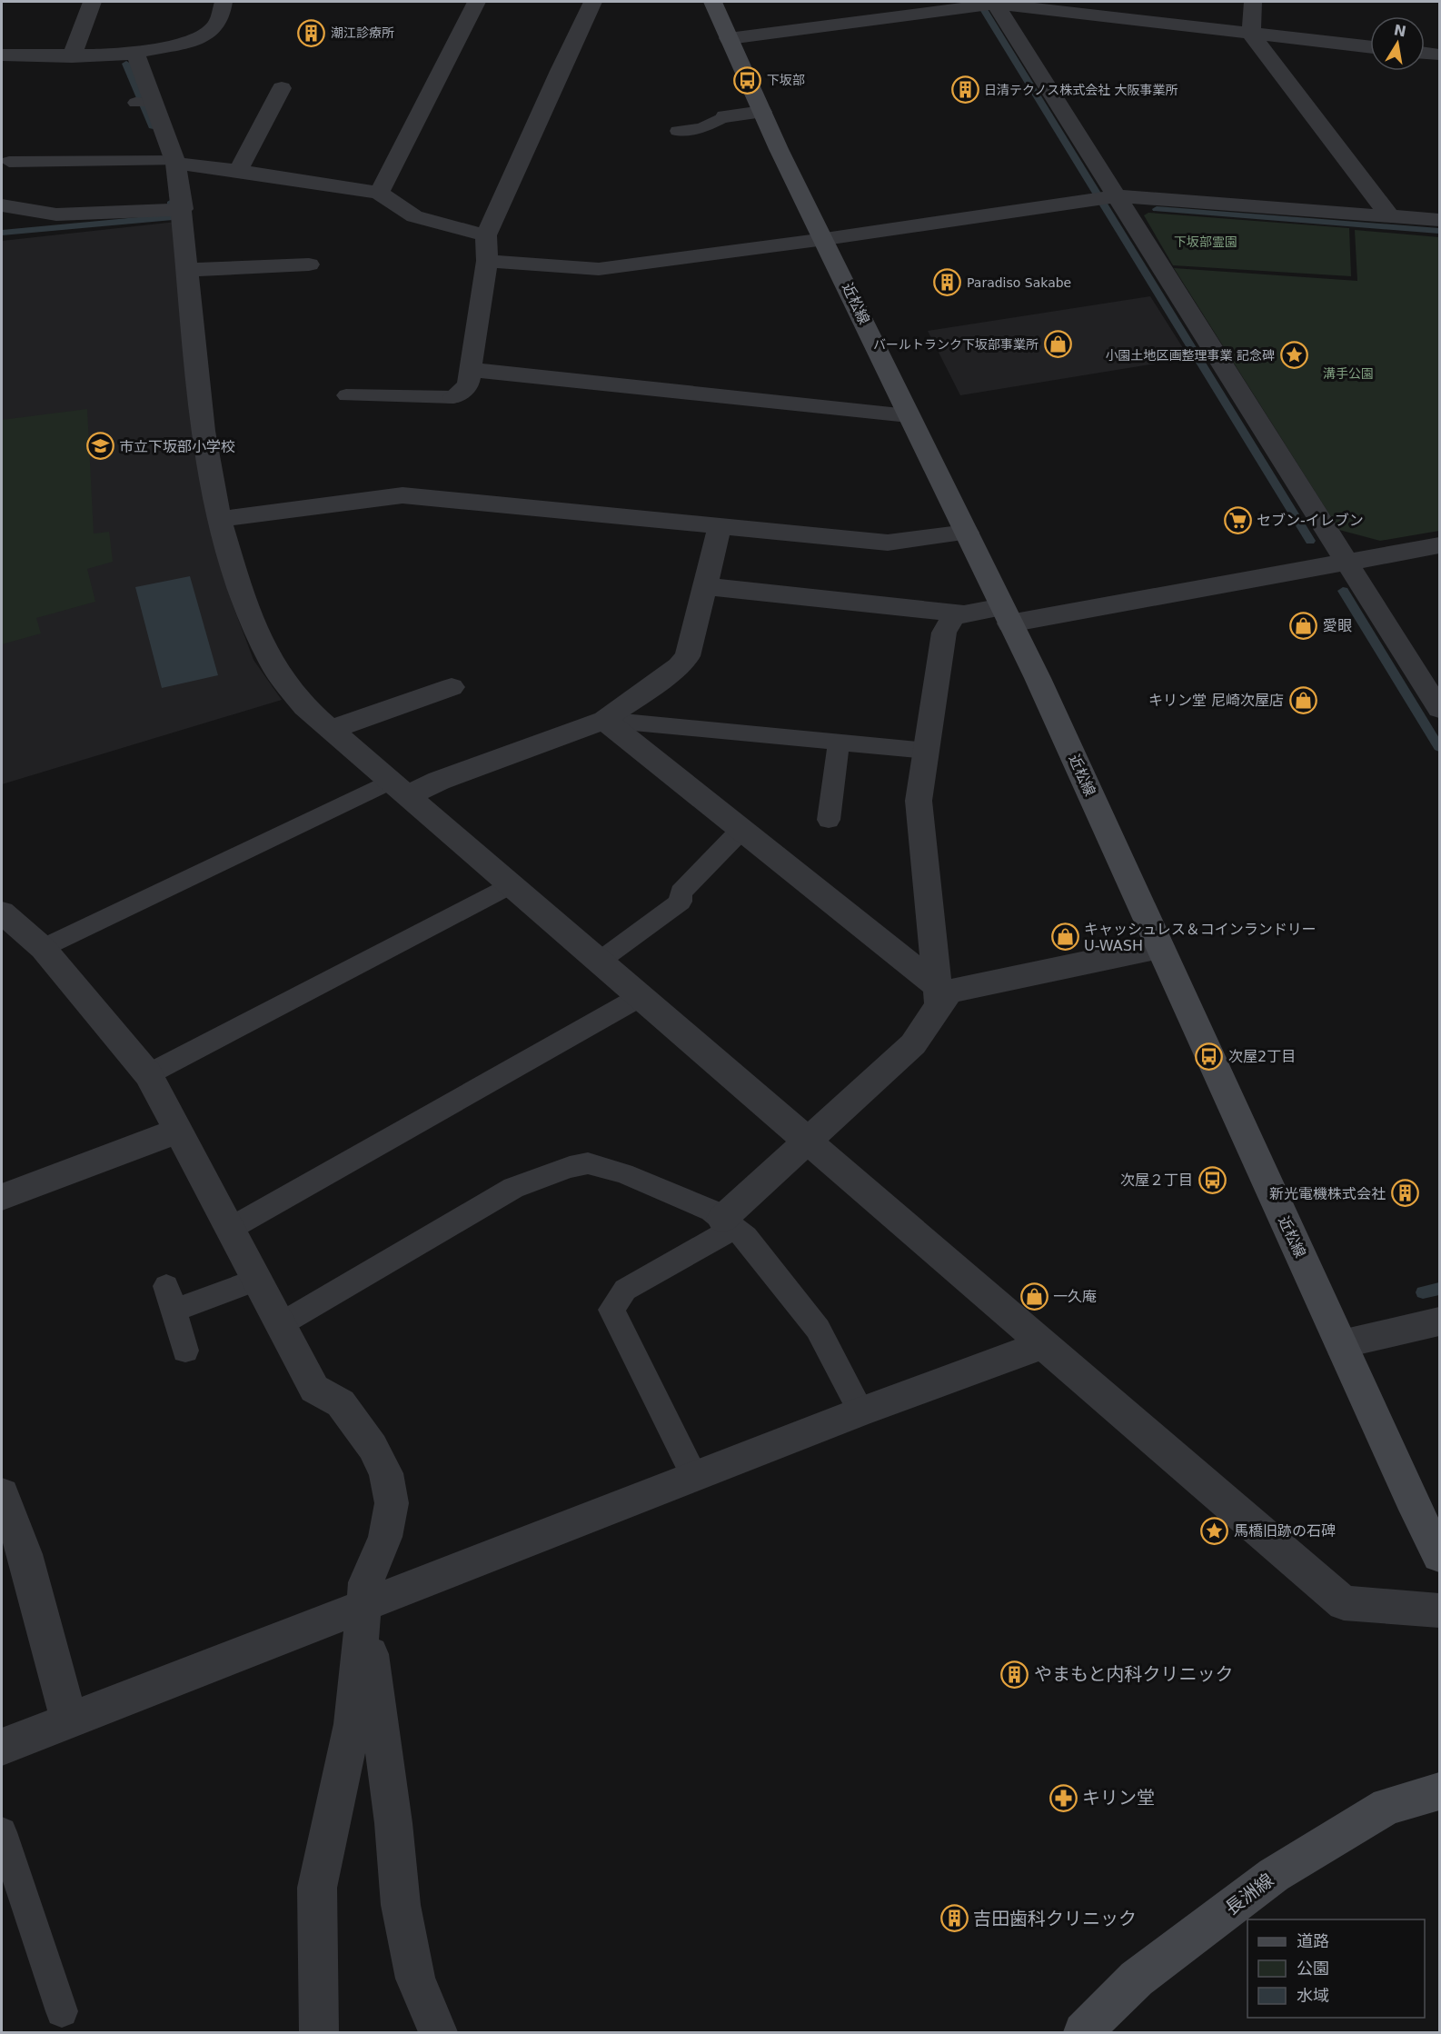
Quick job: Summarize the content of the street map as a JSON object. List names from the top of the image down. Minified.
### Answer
{"streets":{"street":["近松線","長洲線"]},"parks":["下坂部霊園","溝手公園"],"places":{"building":["潮江診療所","日清テクノス株式会社 大阪事業所","Paradiso Sakabe","新光電機株式会社","やまもと内科クリニック","吉田歯科クリニック"],"bus stop":["下坂部","次屋2丁目","次屋２丁目"],"shop":["バールトランク下坂部事業所","愛眼","キリン堂 尼崎次屋店","キャッシュレス＆コインランドリー U-WASH","一久庵"],"place":["小園土地区画整理事業 記念碑","馬橋旧跡の石碑"],"school or university":["市立下坂部小学校"],"supermarket":["セブン-イレブン"],"pharmacy":["キリン堂"]},"legend":["道路","公園","水域"],"north":"top"}
